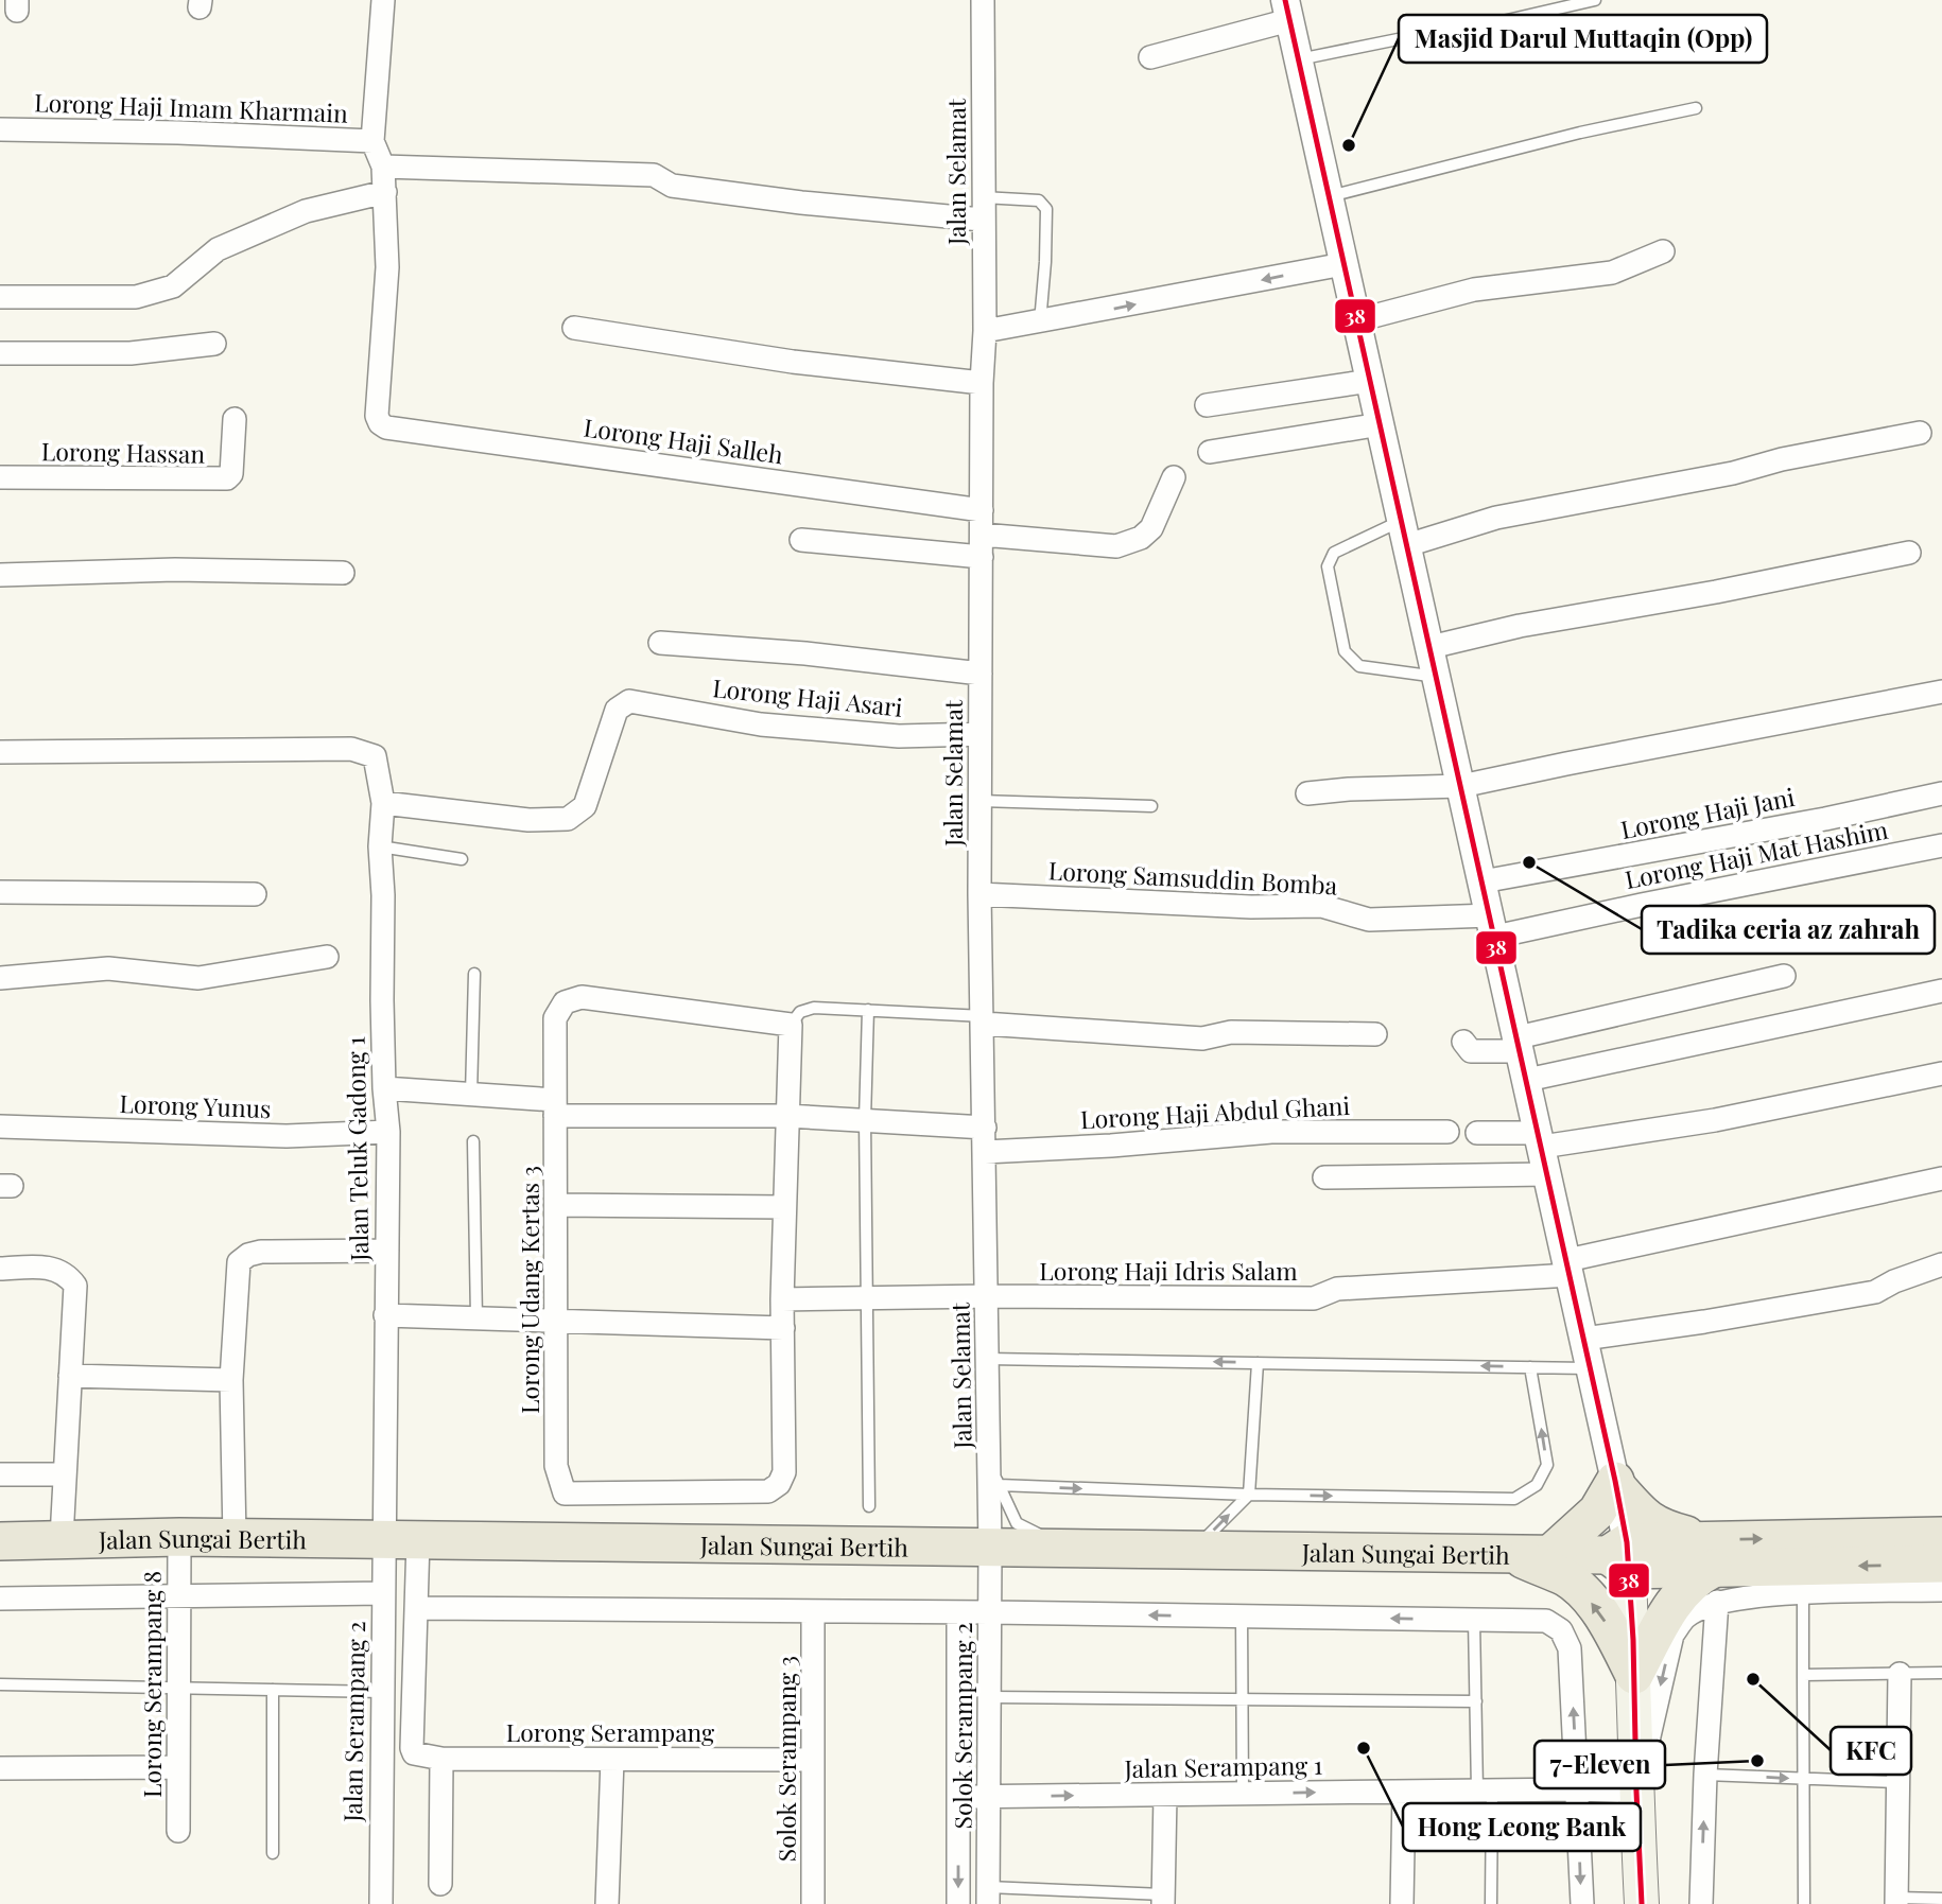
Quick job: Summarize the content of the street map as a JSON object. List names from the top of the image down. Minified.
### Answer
{"streets":{"main road":["Jalan Sungai Bertih"],"street":["Lorong Haji Imam Kharmain","Jalan Selamat","Lorong Haji Salleh","Lorong Hassan","Lorong Haji Asari","Lorong Haji Jani","Lorong Haji Mat Hashim","Lorong Samsuddin Bomba","Lorong Yunus","Lorong Haji Abdul Ghani","Jalan Teluk Gadong 1","Lorong Haji Idris Salam","Lorong Udang Kertas 3","Lorong Serampang 8","Jalan Serampang 2","Solok Serampang 2","Lorong Serampang","Solok Serampang 3","Jalan Serampang 1"]},"crossings":[["Lorong Haji Imam Kharmain","Lorong Haji Salleh"],["Jalan Selamat","Lorong Haji Salleh"],["Jalan Selamat","Lorong Haji Asari"],["Jalan Selamat","Lorong Samsuddin Bomba"],["Jalan Selamat","Lorong Haji Abdul Ghani"],["Jalan Selamat","Lorong Haji Idris Salam"],["Jalan Selamat","Jalan Sungai Bertih"],["Jalan Selamat","Solok Serampang 2"],["Lorong Haji Asari","Jalan Teluk Gadong 1"],["Lorong Haji Mat Hashim","Lorong Samsuddin Bomba"],["Lorong Yunus","Jalan Teluk Gadong 1"],["Jalan Teluk Gadong 1","Jalan Sungai Bertih"],["Jalan Teluk Gadong 1","Jalan Serampang 2"],["Jalan Sungai Bertih","Lorong Serampang 8"],["Jalan Sungai Bertih","Jalan Serampang 2"],["Jalan Sungai Bertih","Solok Serampang 2"],["Solok Serampang 2","Jalan Serampang 1"],["Lorong Serampang","Solok Serampang 3"]],"places":["Masjid Darul Muttaqin (Opp)","Tadika ceria az zahrah","KFC","Hong Leong Bank","7-Eleven"],"lines":["transit line 38"]}
